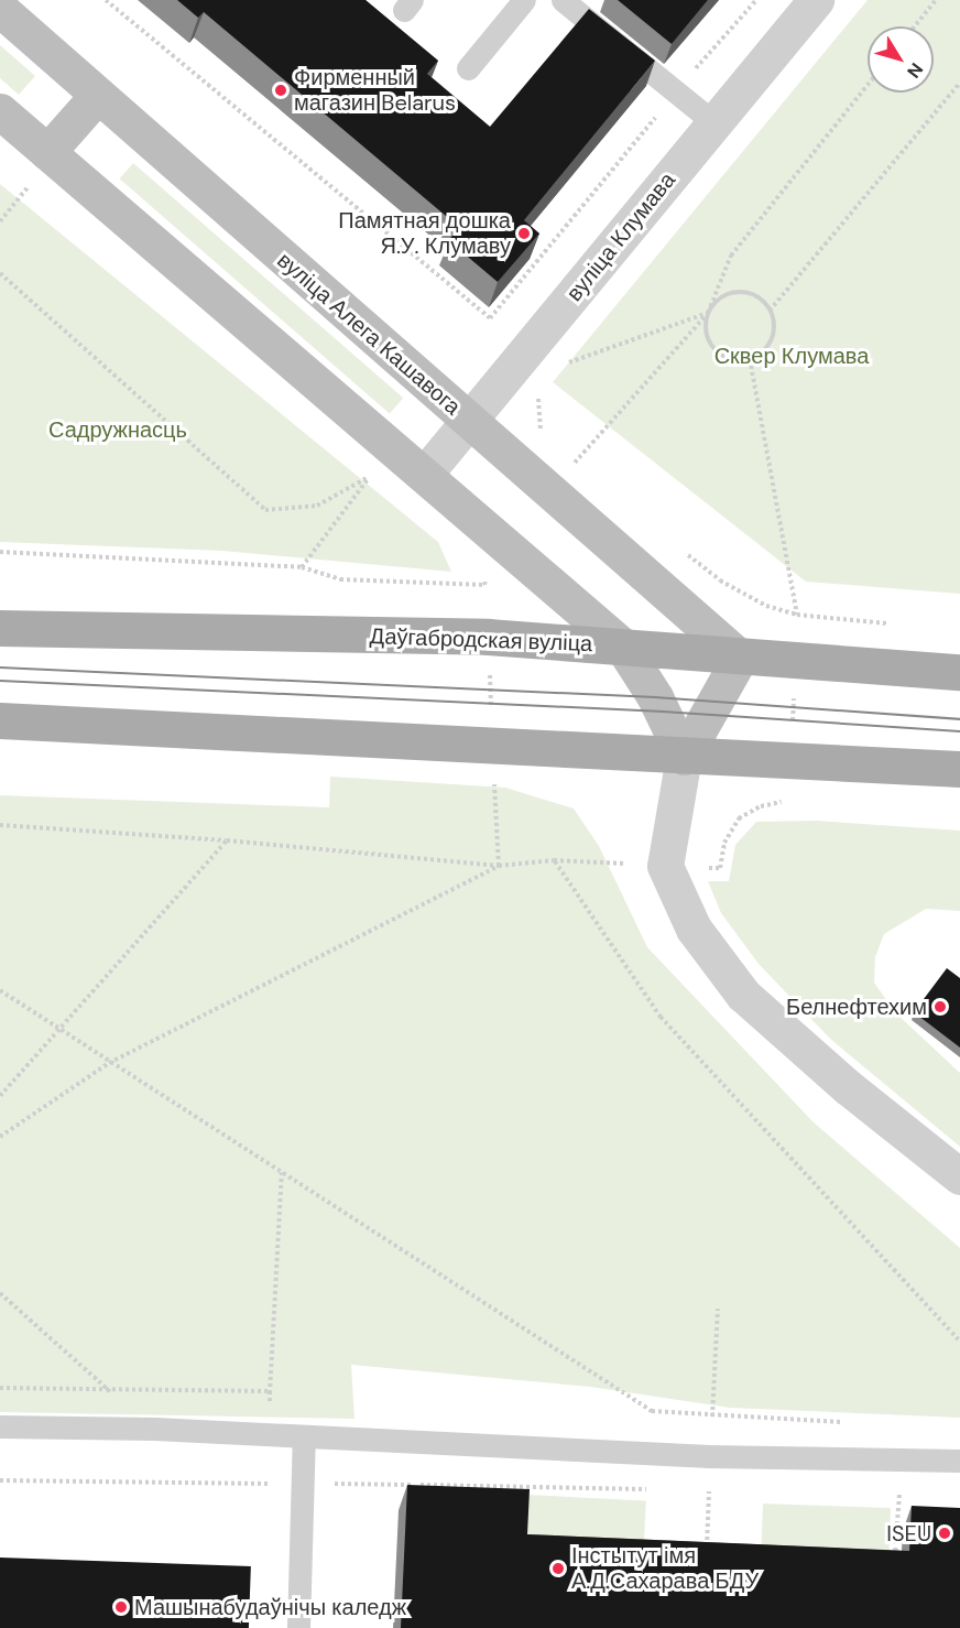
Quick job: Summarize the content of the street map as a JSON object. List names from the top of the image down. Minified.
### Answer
{"streets":{"main road":["вуліца Алега Кашавога","Даўгабродская вуліца"],"street":["вуліца Клумава"]},"crossings":[["вуліца Клумава","вуліца Алега Кашавога"],["вуліца Алега Кашавога","Даўгабродская вуліца"]],"parks":["Сквер Клумава","Садружнасць"],"places":["Фирменный магазин Belarus","Памятная дошка Я.У. Клумаву","Белнефтехим","ISEU","Інстытут імя А.Д.Сахарава БДУ","Машынабудаўнічы каледж"],"north":"bottom right"}
